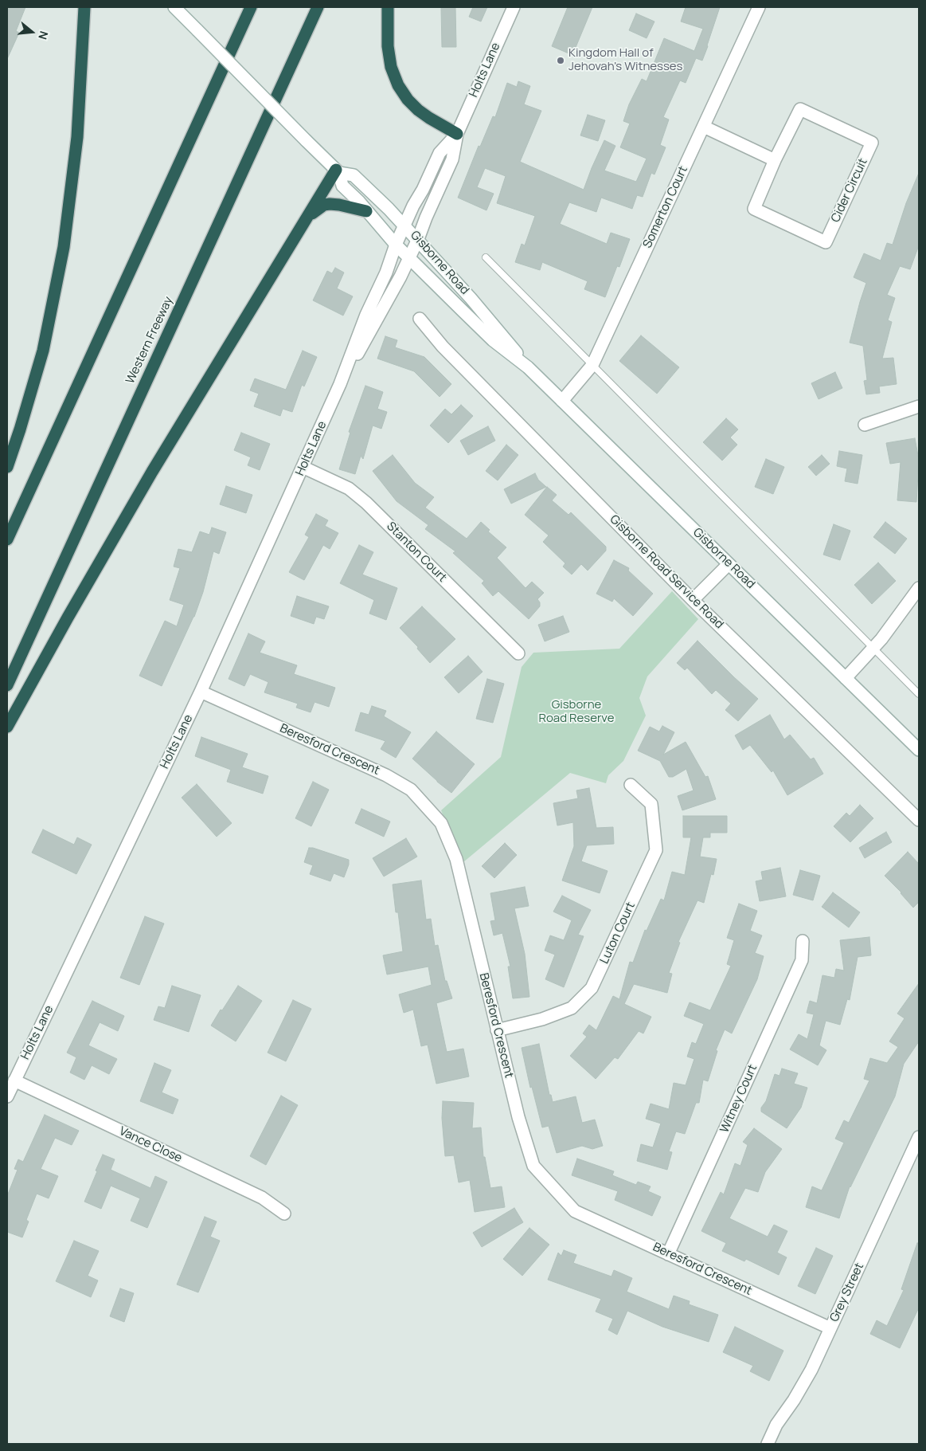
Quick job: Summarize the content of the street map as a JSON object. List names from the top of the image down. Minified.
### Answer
{"streets":{"highway":["Western Freeway"],"street":["Holts Lane","Cider Circuit","Somerton Court","Gisborne Road","Stanton Court","Gisborne Road Service Road","Beresford Crescent","Luton Court","Witney Court","Vance Close","Grey Street"]},"crossings":[["Holts Lane","Gisborne Road"],["Holts Lane","Stanton Court"],["Holts Lane","Beresford Crescent"],["Holts Lane","Vance Close"],["Somerton Court","Gisborne Road"],["Beresford Crescent","Luton Court"],["Beresford Crescent","Witney Court"],["Beresford Crescent","Grey Street"]],"parks":["Gisborne Road Reserve"],"places":["Kingdom Hall of Jehovah's Witnesses"],"north":"right"}
